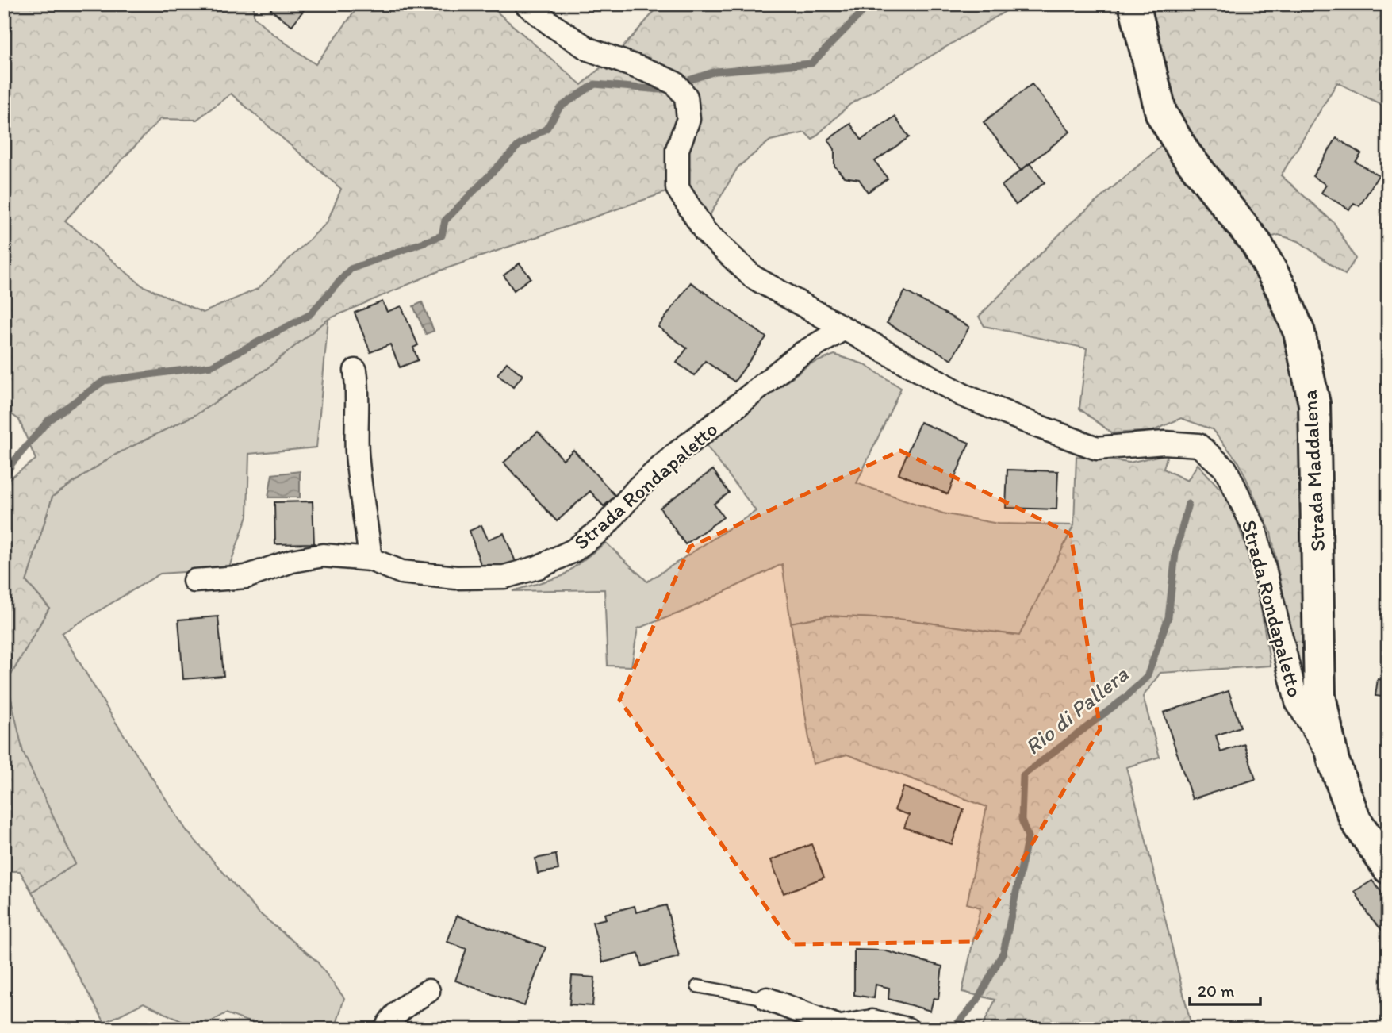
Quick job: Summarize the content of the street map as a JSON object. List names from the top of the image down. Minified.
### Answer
{"streets":{"street":["Strada Maddalena","Strada Rondapaletto"]},"crossings":[["Strada Maddalena","Strada Rondapaletto"]],"water":["Rio di Pallera"],"scale_bar":"20 m"}
